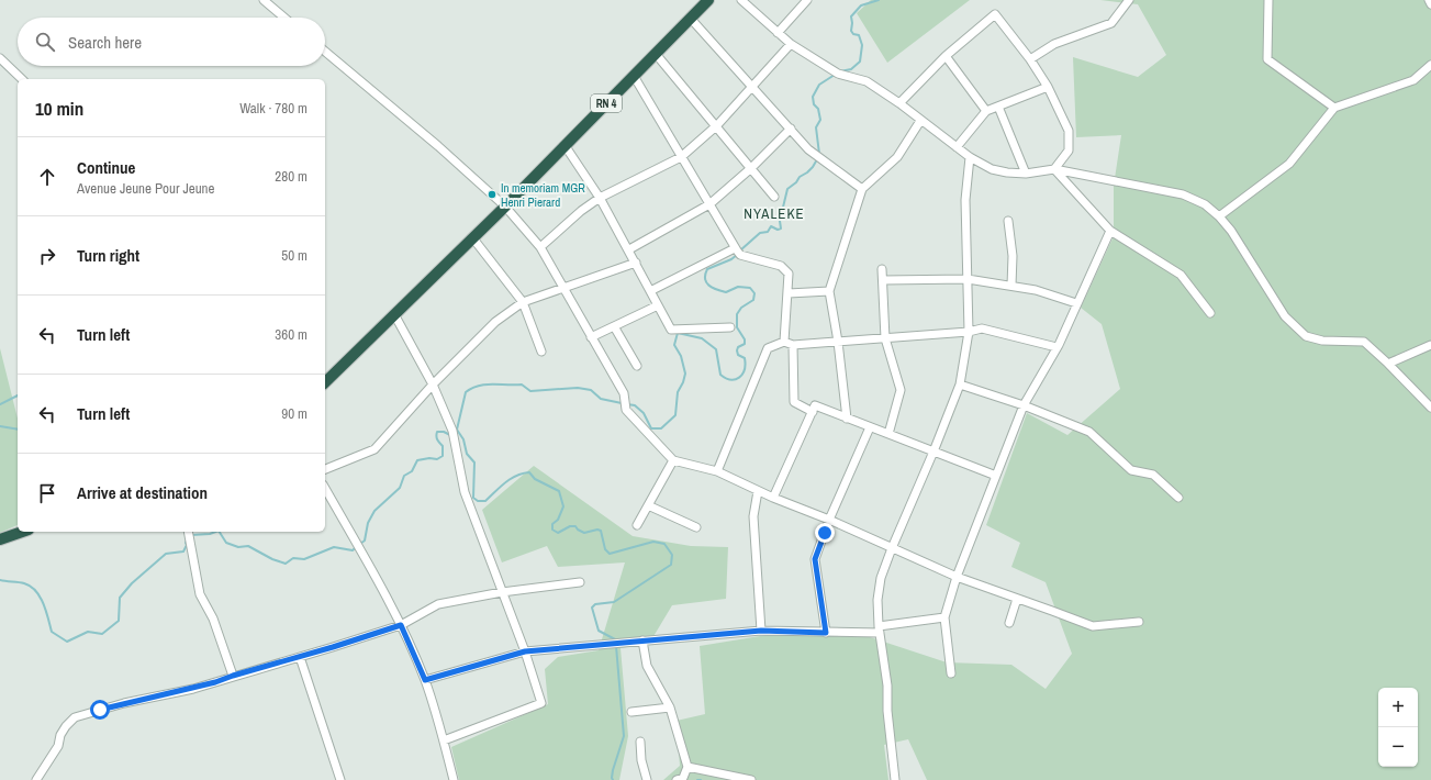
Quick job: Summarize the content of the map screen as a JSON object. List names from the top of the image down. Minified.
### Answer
{"streets":{"highway":["RN 4"]},"districts":["NYALEKE"],"places":["In memoriam MGR Henri Pierard"],"page":{"search":"Search here","heading":["10 min","Walk · 780 m"],"list":[["Continue","Avenue Jeune Pour Jeune","280 m"],["Turn right","50 m"],["Turn left","360 m"],["Turn left","90 m"],"Arrive at destination"],"map_buttons":["+","−"]}}
